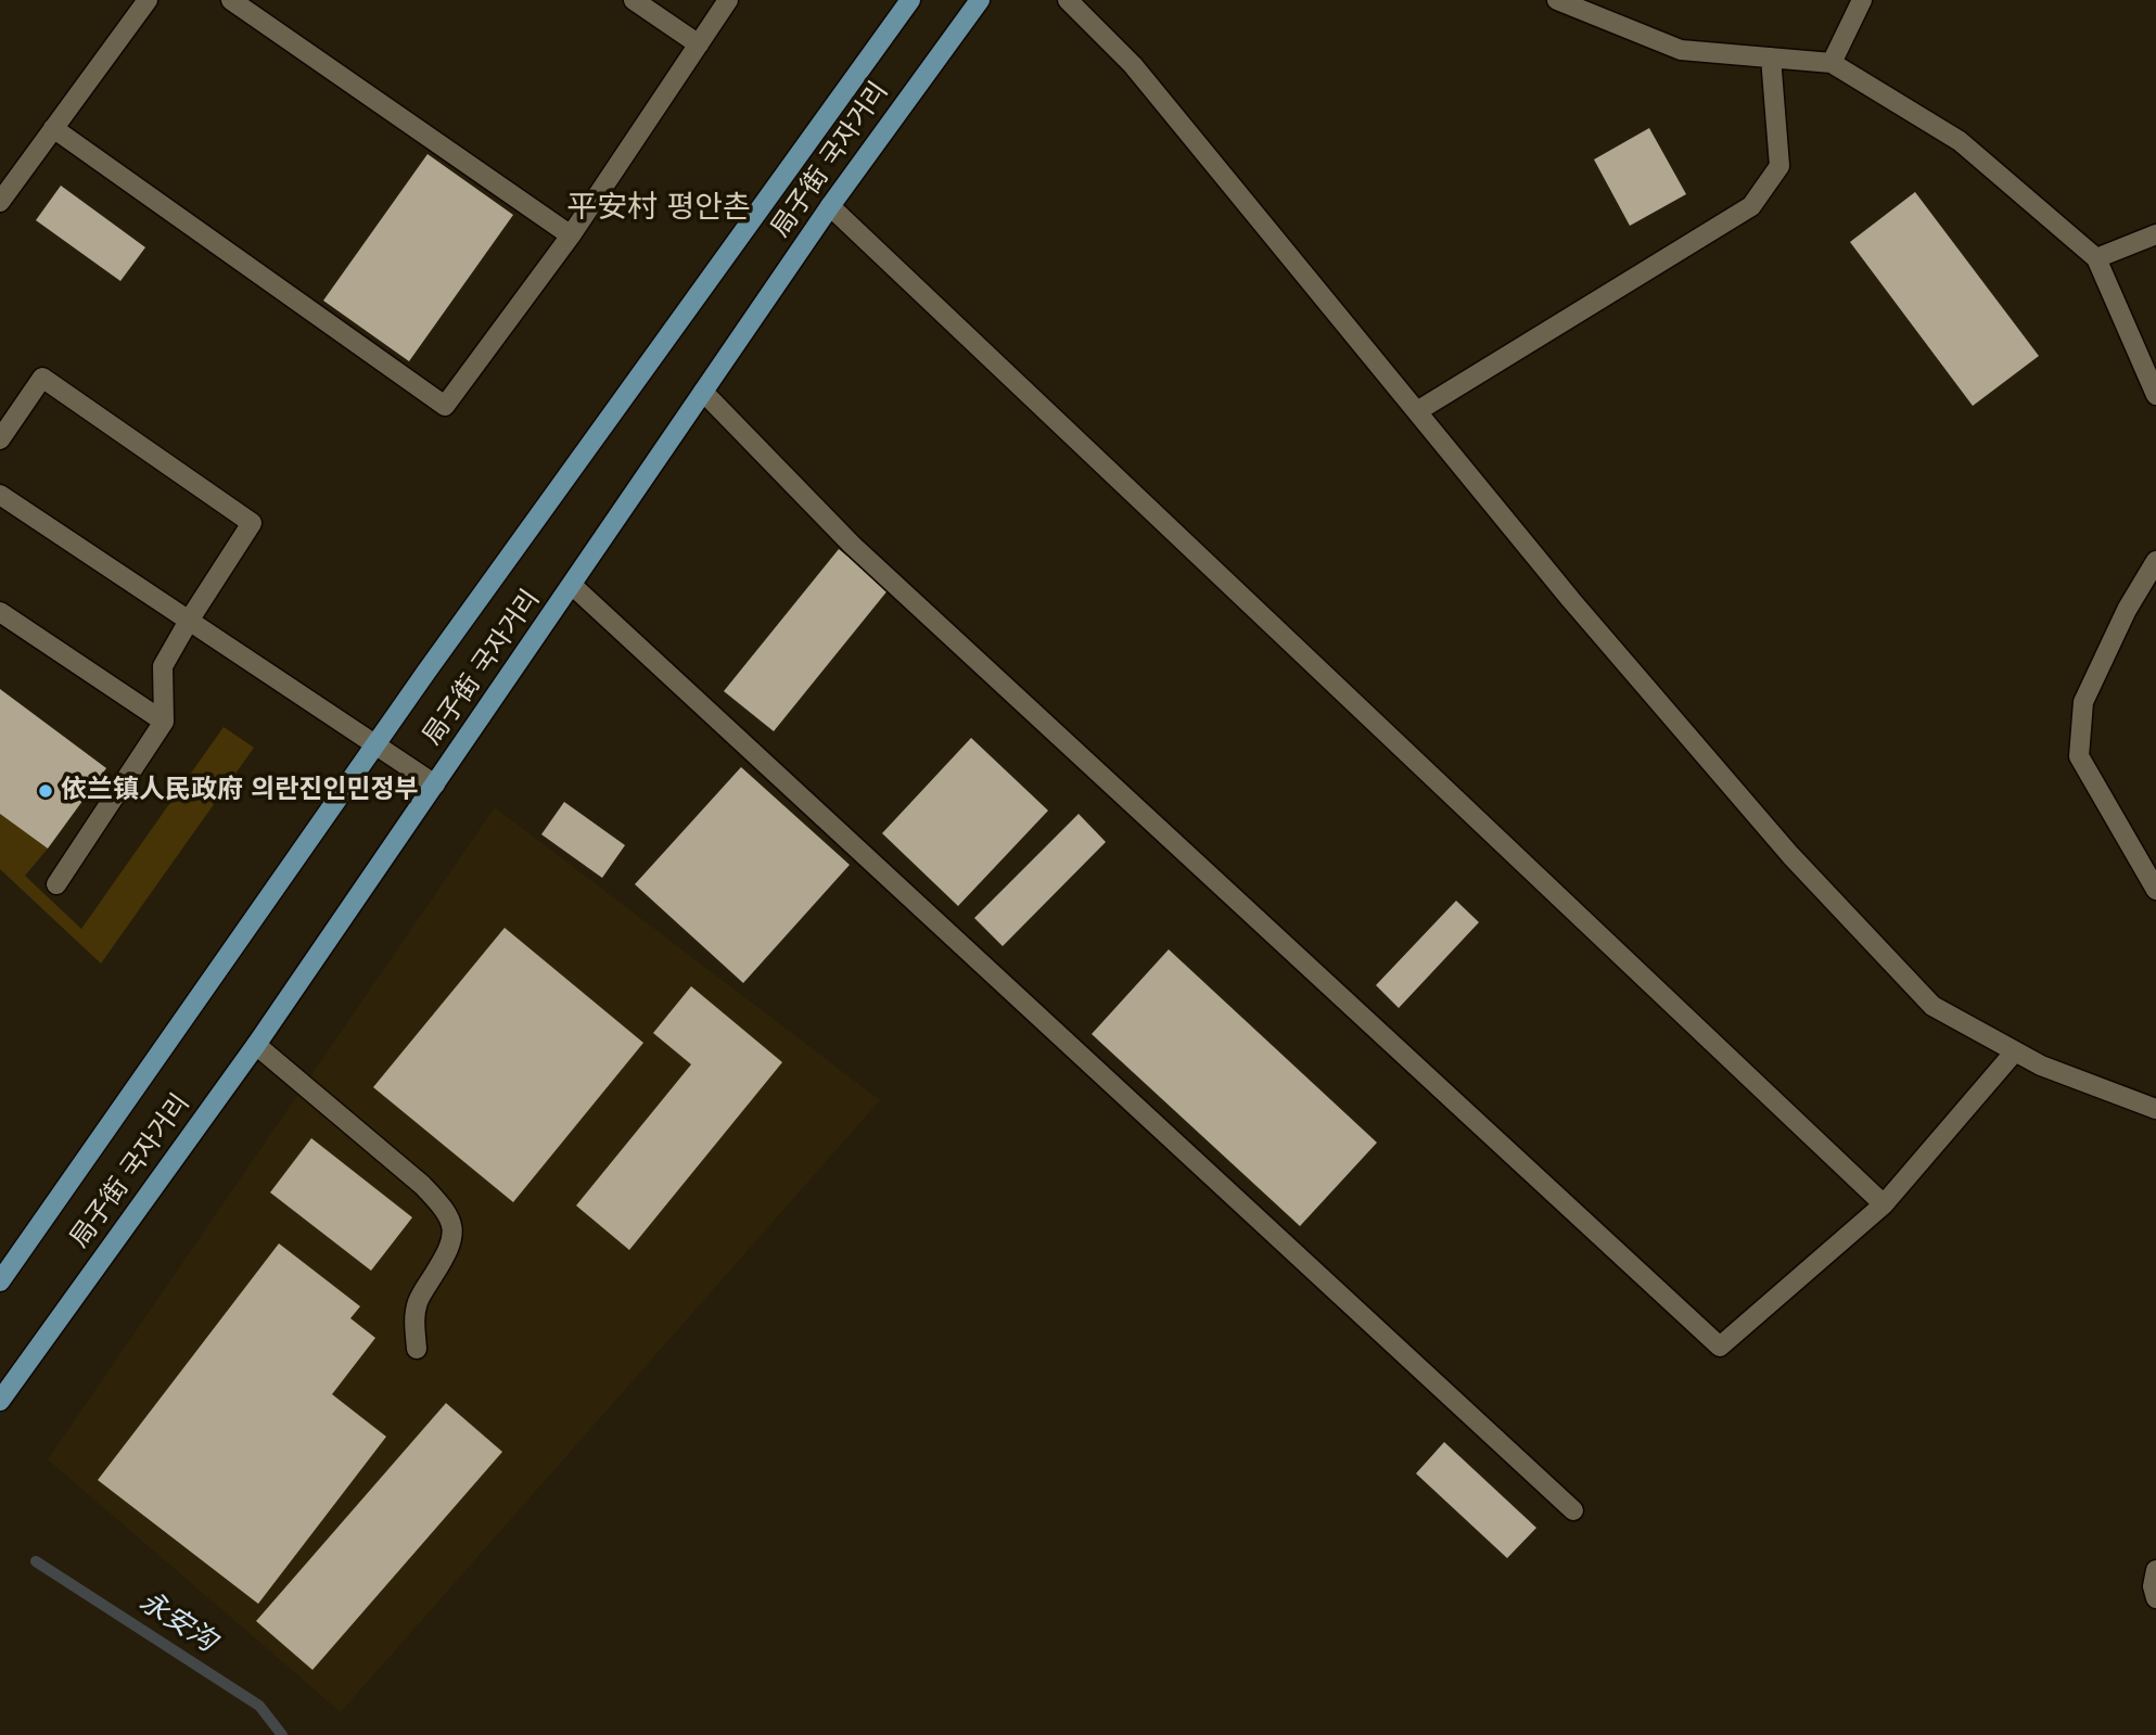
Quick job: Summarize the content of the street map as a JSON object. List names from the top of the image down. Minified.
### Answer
{"streets":{"main road":["局子街 국자거리"]},"districts":["平安村 평안촌"],"water":["永安沟"],"places":["依兰镇人民政府 의란진인민정부"]}
